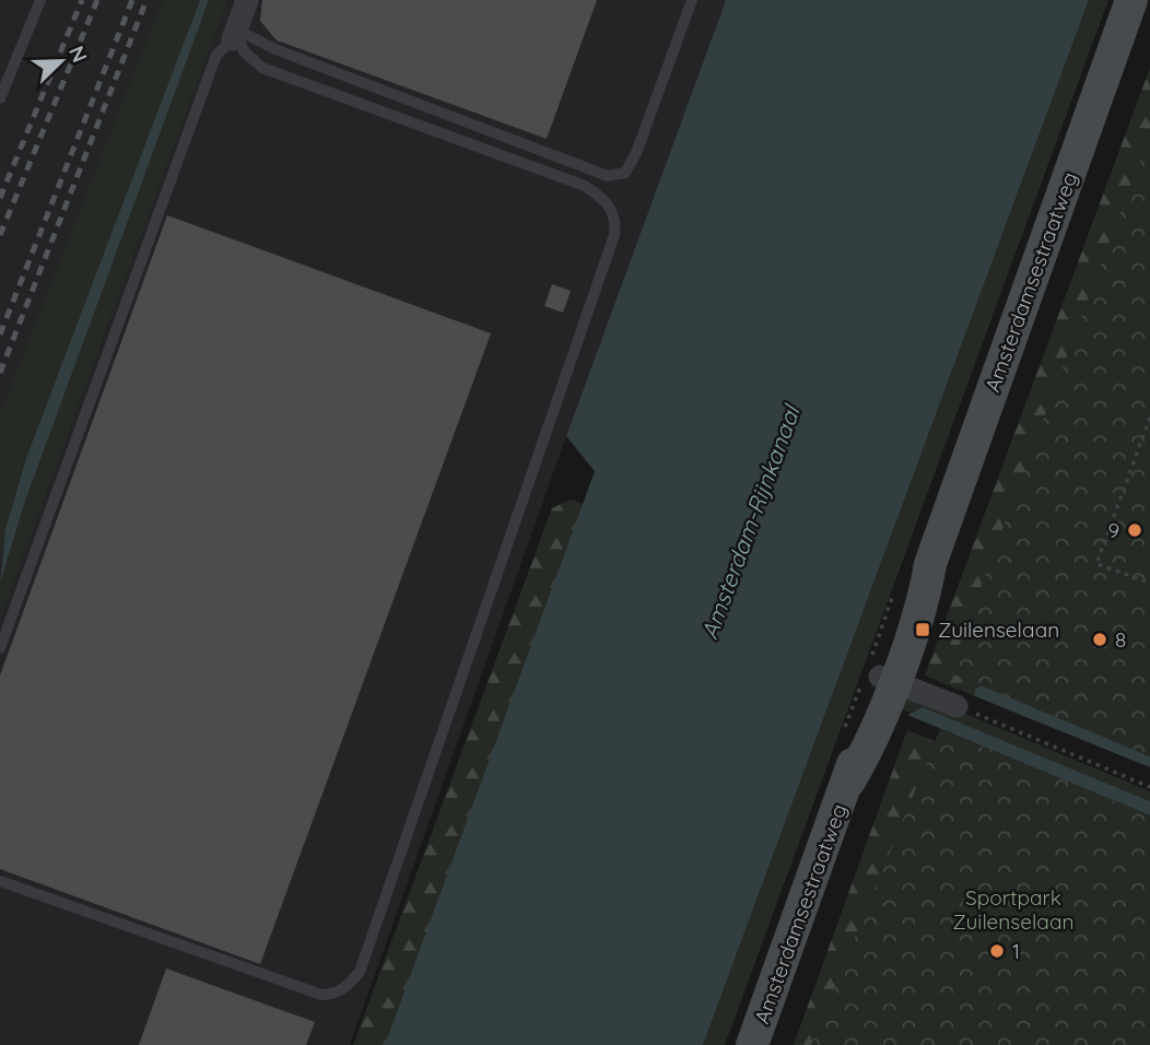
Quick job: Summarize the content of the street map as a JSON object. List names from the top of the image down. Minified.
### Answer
{"streets":{"main road":["Amsterdamsestraatweg"]},"water":["Amsterdam-Rijnkanaal"],"parks":["Sportpark Zuilenselaan"],"places":{"other":["9","8","1"],"transit":["Zuilenselaan"]},"north":"top right"}
